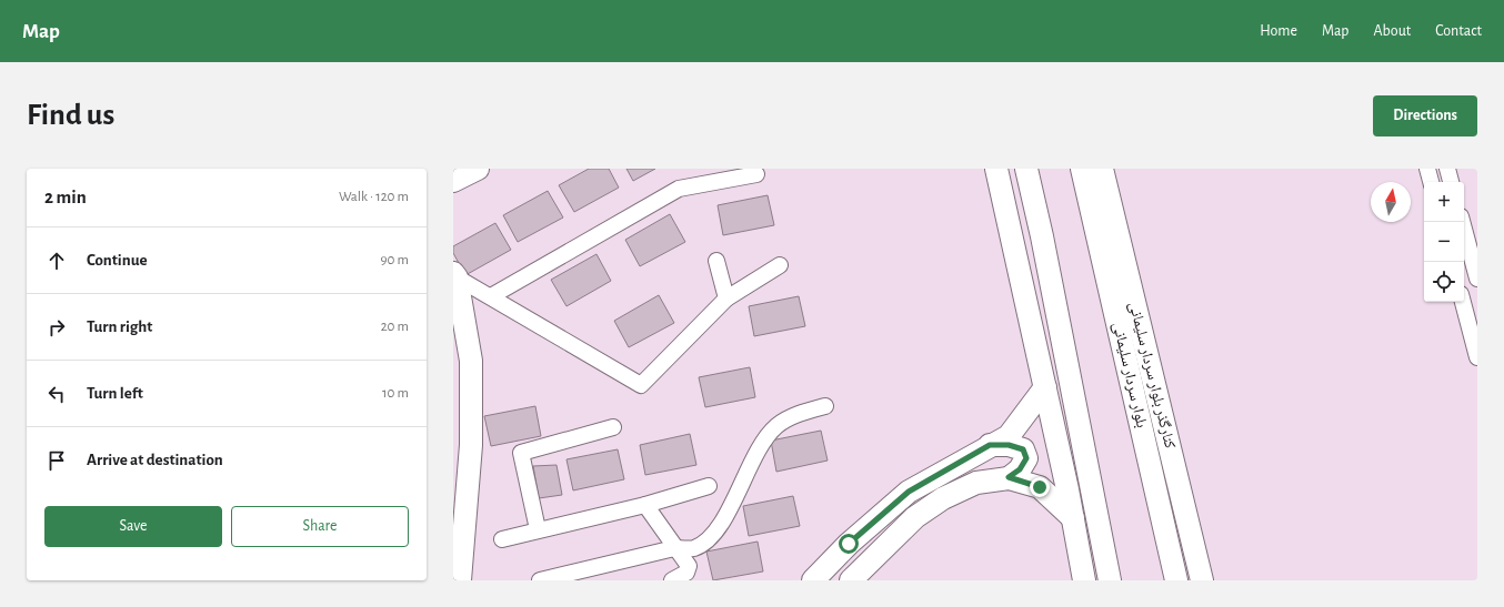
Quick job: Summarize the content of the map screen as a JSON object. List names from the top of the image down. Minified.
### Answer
{"streets":{"street":["بلوار سردار سلیمانی","کنارگذر بلوار سردار سلیمانی"]},"north":"top","page":{"header":"Map","nav":["Home","Map","About","Contact"],"buttons":["Directions",["Save","Share"]],"title":"Find us","heading":["2 min","Walk · 120 m"],"map_buttons":["+","−"],"list":[["Continue","90 m"],["Turn right","20 m"],["Turn left","10 m"],"Arrive at destination"]}}
